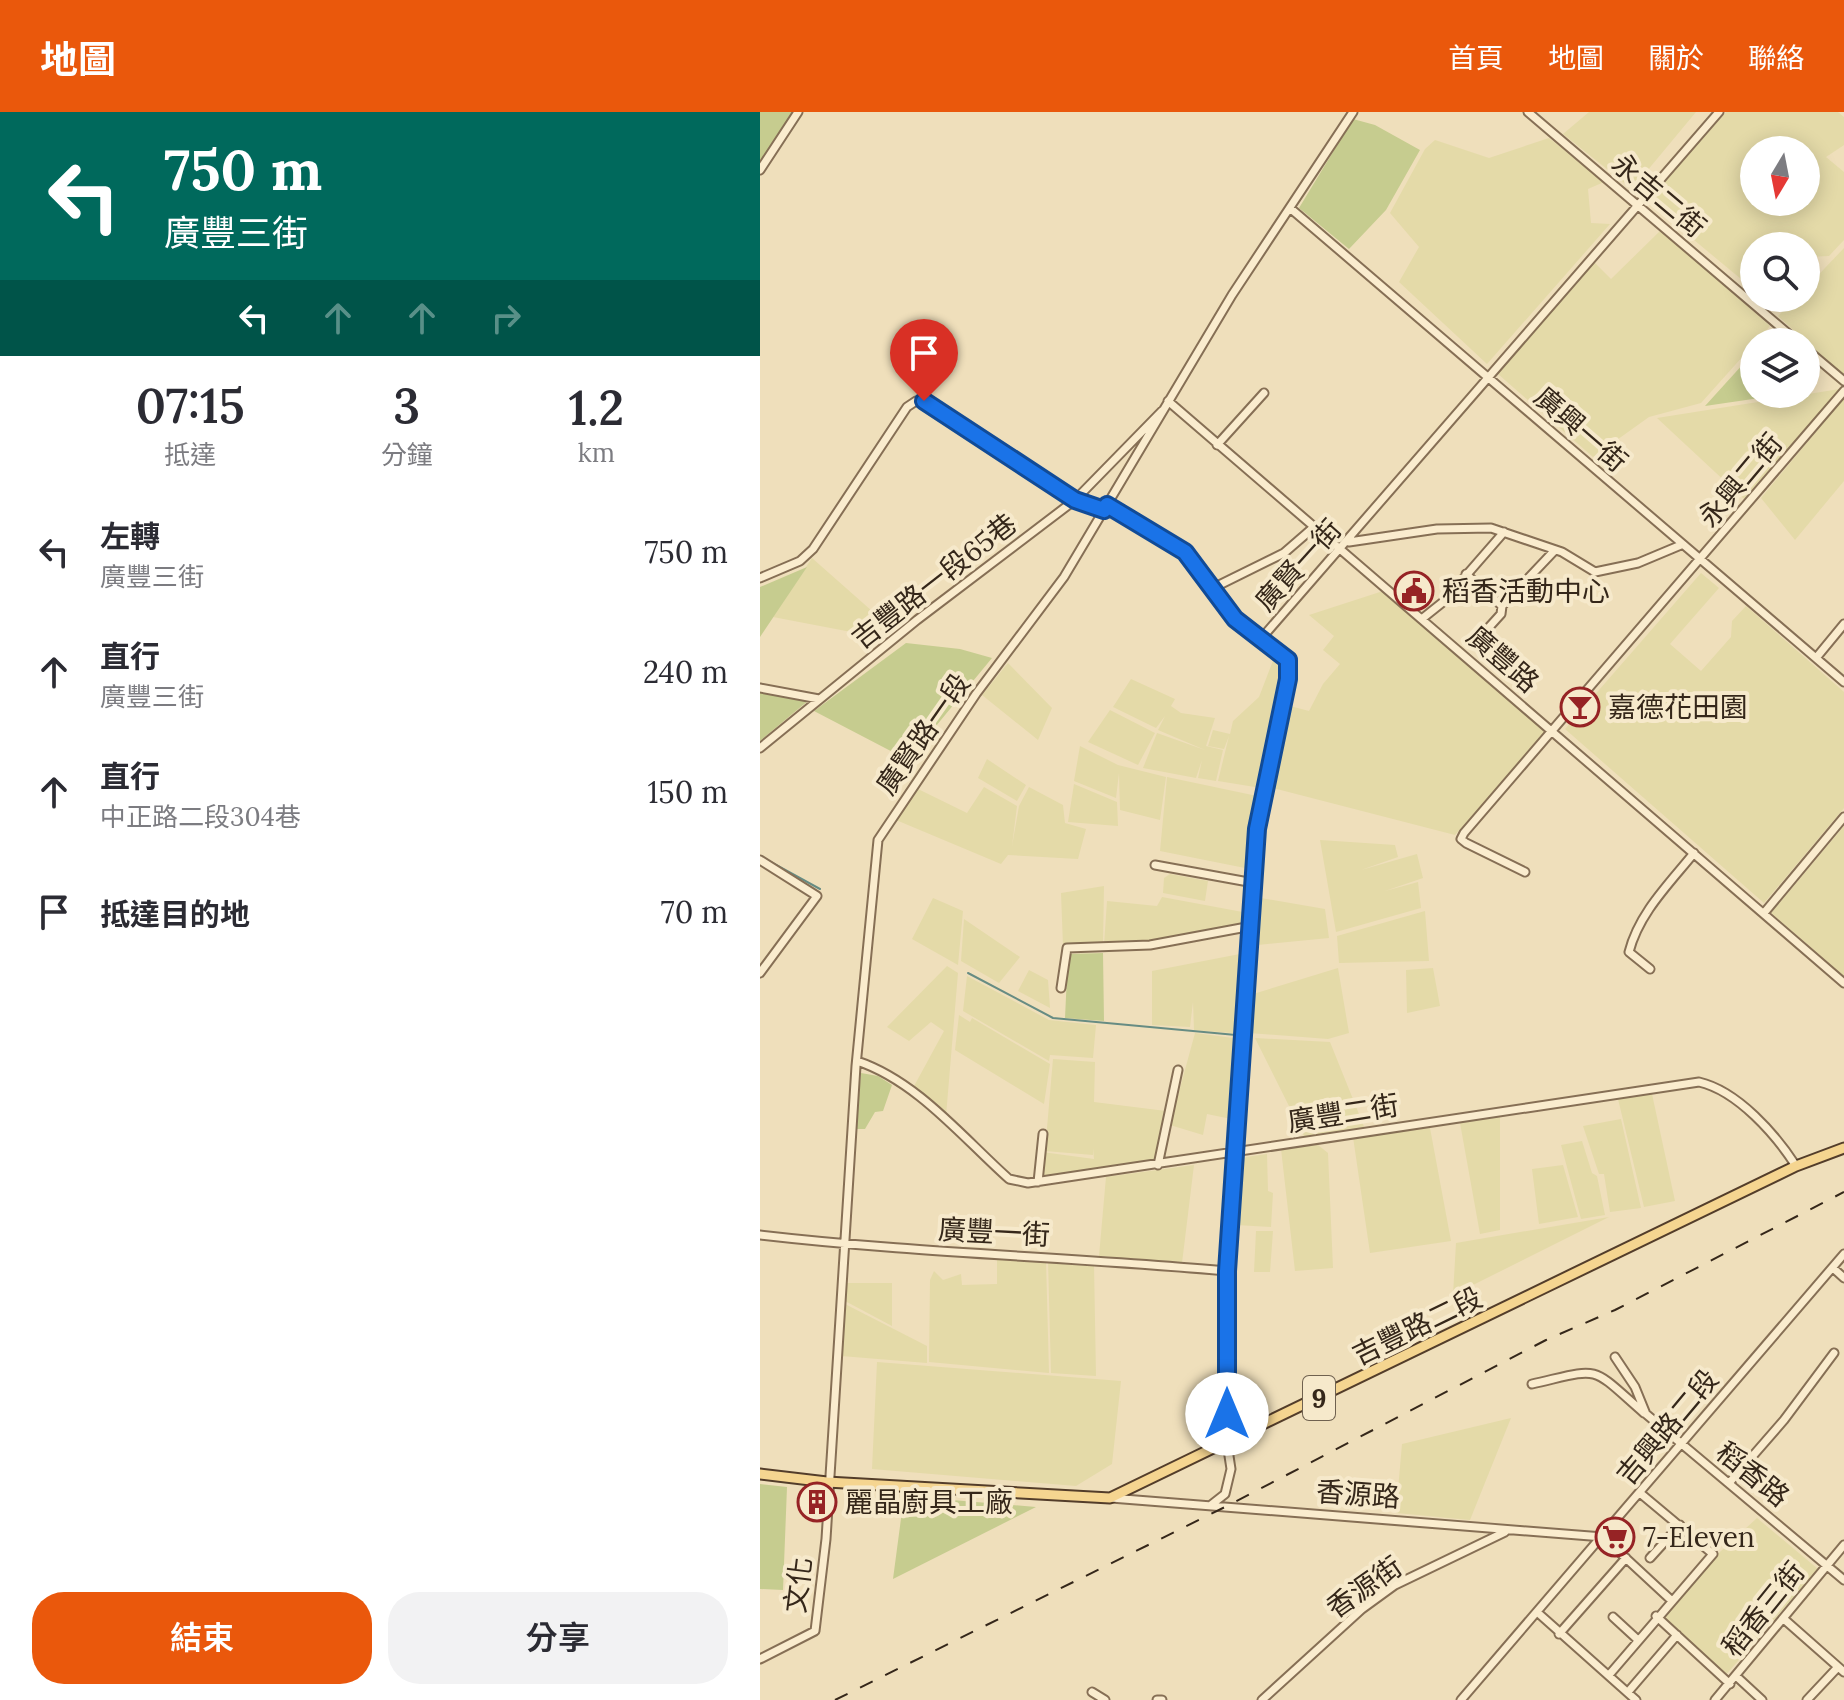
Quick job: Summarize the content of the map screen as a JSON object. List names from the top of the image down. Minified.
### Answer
{"streets":{"main road":["吉豐路二段","9"],"street":["永吉二街","廣興一街","永興二街","廣賢一街","吉豐路一段65巷","廣豐路","廣賢路一段","廣豐二街","廣豐一街","吉興路二段","稻香路","香源路","文化","香源街","稻香三街"]},"crossings":[["永吉二街","廣賢一街"],["廣興一街","永興二街"],["廣興一街","廣賢一街"],["廣興一街","廣賢路一段"],["永興二街","廣豐路"],["廣賢一街","廣豐路"],["廣賢一街","廣豐二街"],["廣賢一街","廣豐一街"],["廣賢一街","吉豐路二段"],["廣賢一街","香源路"],["吉豐路一段65巷","廣賢路一段"],["廣豐路","廣賢路一段"],["廣賢路一段","廣豐二街"],["廣賢路一段","廣豐一街"],["廣賢路一段","吉豐路二段"],["廣賢路一段","文化"],["廣豐二街","吉豐路二段"],["吉豐路二段","香源路"],["吉豐路二段","文化"],["吉興路二段","稻香路"],["吉興路二段","香源路"],["稻香路","稻香三街"],["香源路","香源街"]],"places":{"public building":["稻香活動中心"],"bar":["嘉德花田園"],"building":["麗晶廚具工廠"],"supermarket":["7-Eleven"]},"north":"bottom","page":{"header":"地圖","nav":["首頁","地圖","關於","聯絡"],"turn":["750 m","廣豐三街"],"eta":["07:15","抵達","3","分鐘","1.2","km"],"list":[{"name":"左轉","note":"廣豐三街","value":"750 m"},{"name":"直行","note":"廣豐三街","value":"240 m"},{"name":"直行","note":"中正路二段304巷","value":"150 m"},{"name":"抵達目的地","value":"70 m"}],"buttons":["結束","分享"]}}
